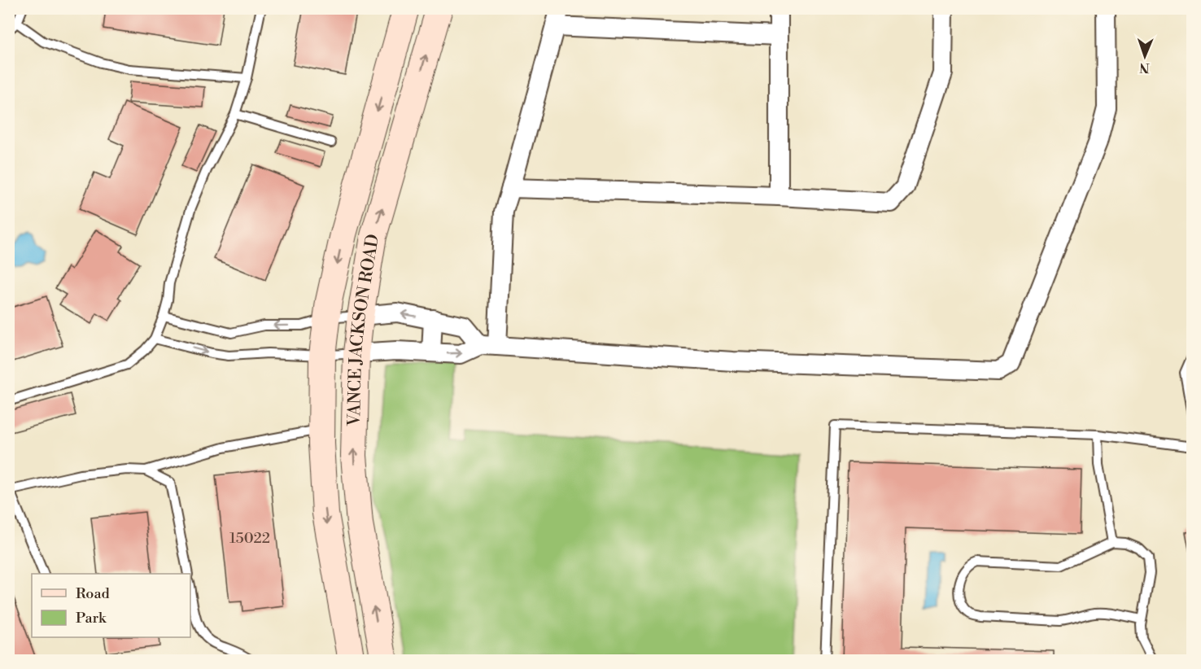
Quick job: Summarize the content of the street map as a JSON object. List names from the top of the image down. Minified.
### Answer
{"streets":{"main road":["VANCE JACKSON ROAD"]},"house_numbers":["15022"],"legend":["Road","Park"],"north":"bottom"}
